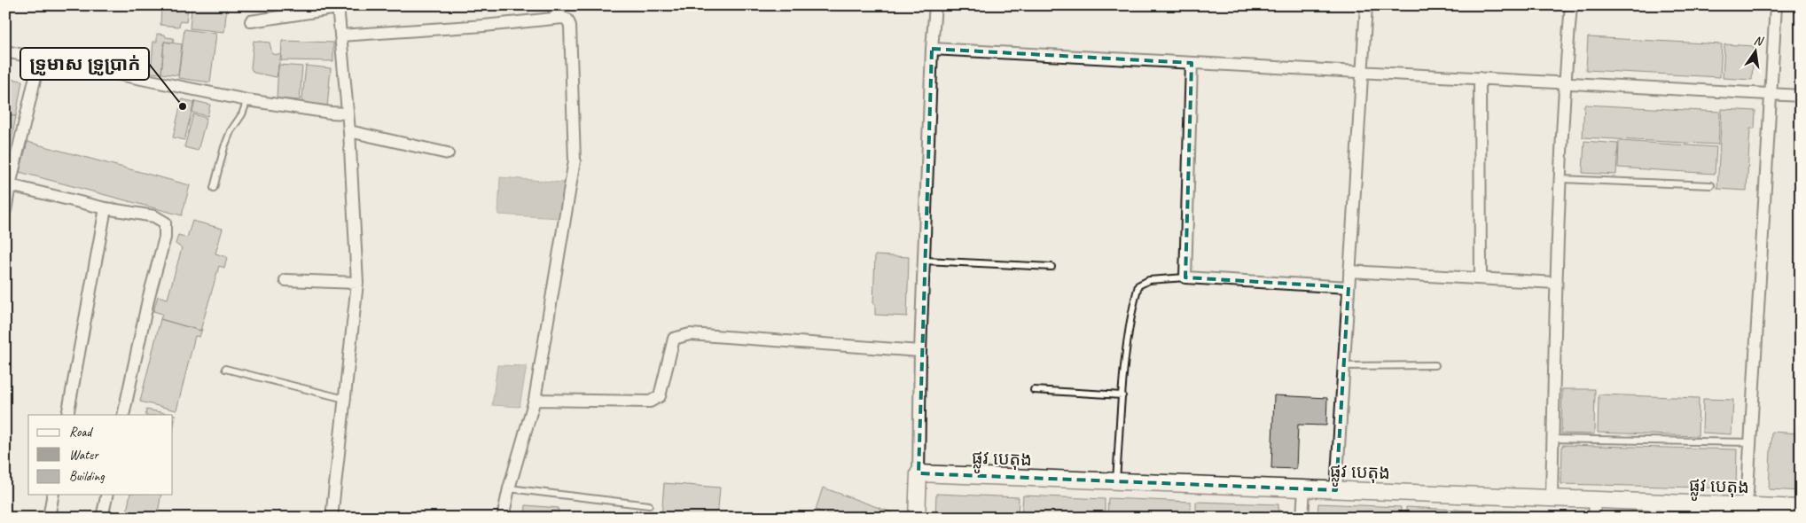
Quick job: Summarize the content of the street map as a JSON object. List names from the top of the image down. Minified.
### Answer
{"streets":{"street":["ផ្លូវ បេតុង"]},"places":["ទ្រូមាស ទ្រូប្រាក់"],"legend":["Road","Water","Building"],"north":"top"}
